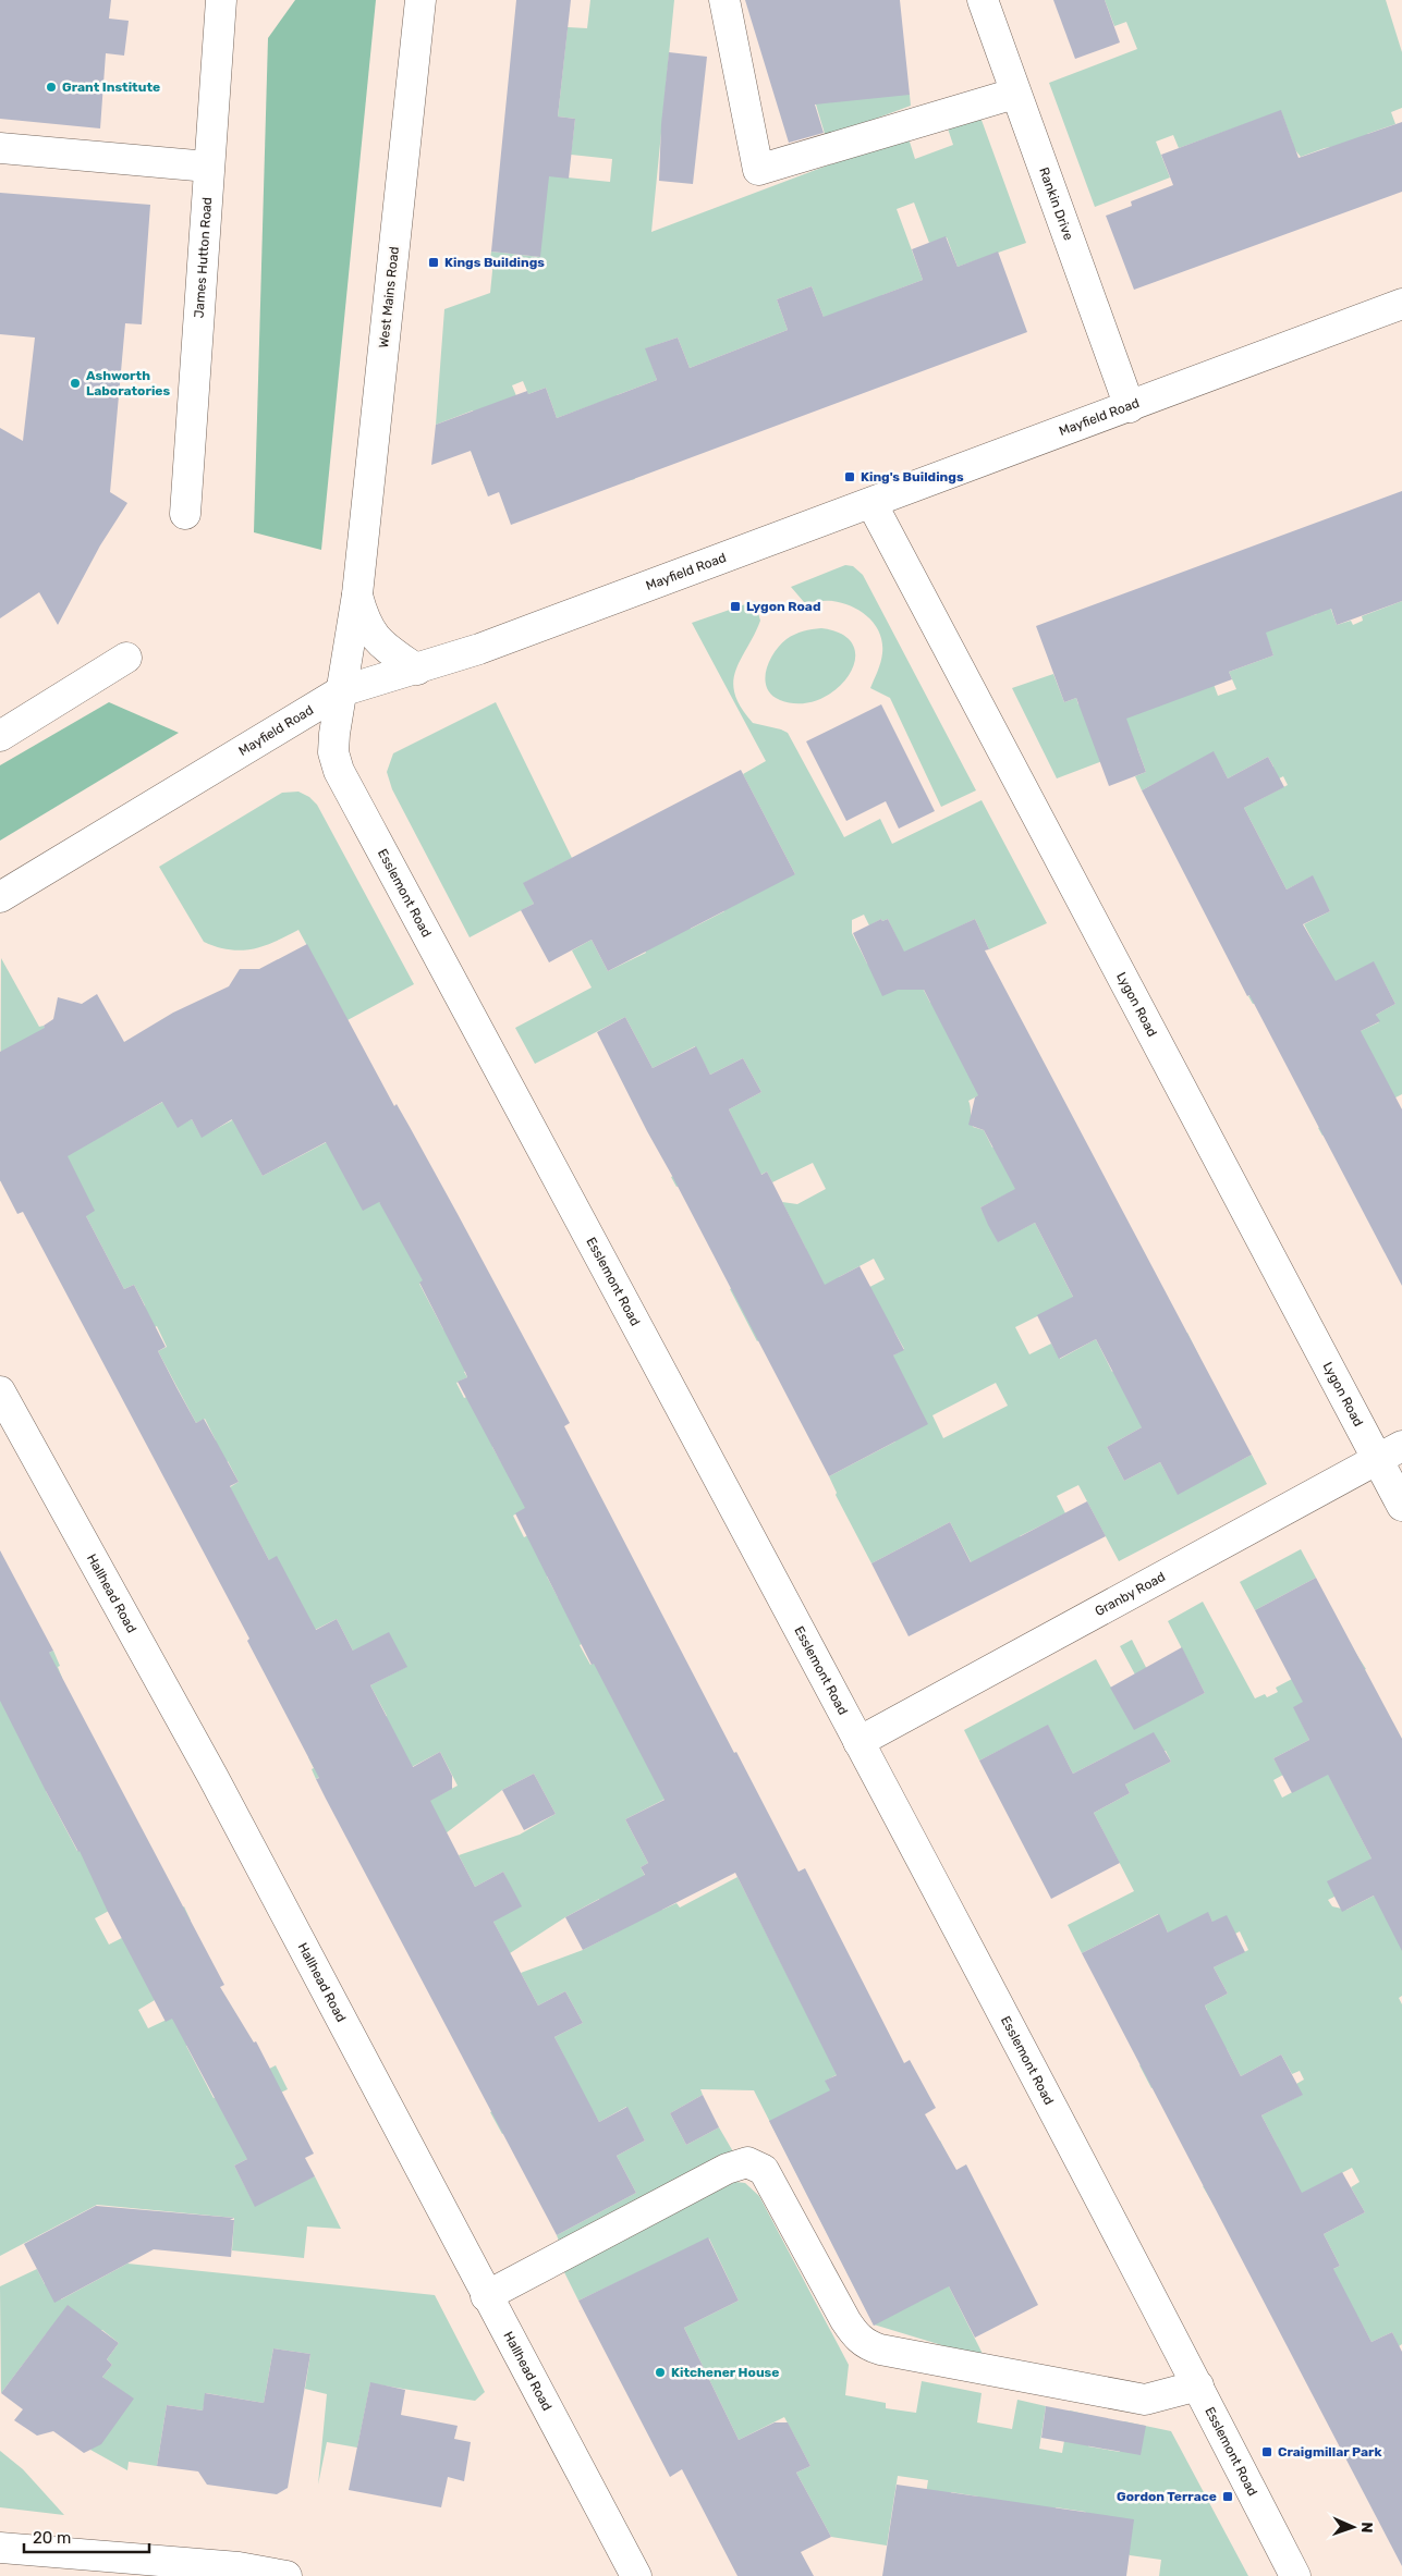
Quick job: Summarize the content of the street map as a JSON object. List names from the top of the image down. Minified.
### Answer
{"streets":{"street":["Rankin Drive","James Hutton Road","West Mains Road","Mayfield Road","Esslemont Road","Lygon Road","Hallhead Road","Granby Road"]},"crossings":[["Rankin Drive","Mayfield Road"],["West Mains Road","Mayfield Road"],["West Mains Road","Esslemont Road"],["Mayfield Road","Esslemont Road"],["Mayfield Road","Lygon Road"],["Esslemont Road","Granby Road"],["Lygon Road","Granby Road"]],"places":{"other":["Grant Institute","Ashworth Laboratories","Kitchener House"],"transit":["Kings Buildings","King's Buildings","Lygon Road","Craigmillar Park","Gordon Terrace"]},"scale_bar":"20 m","north":"right"}
